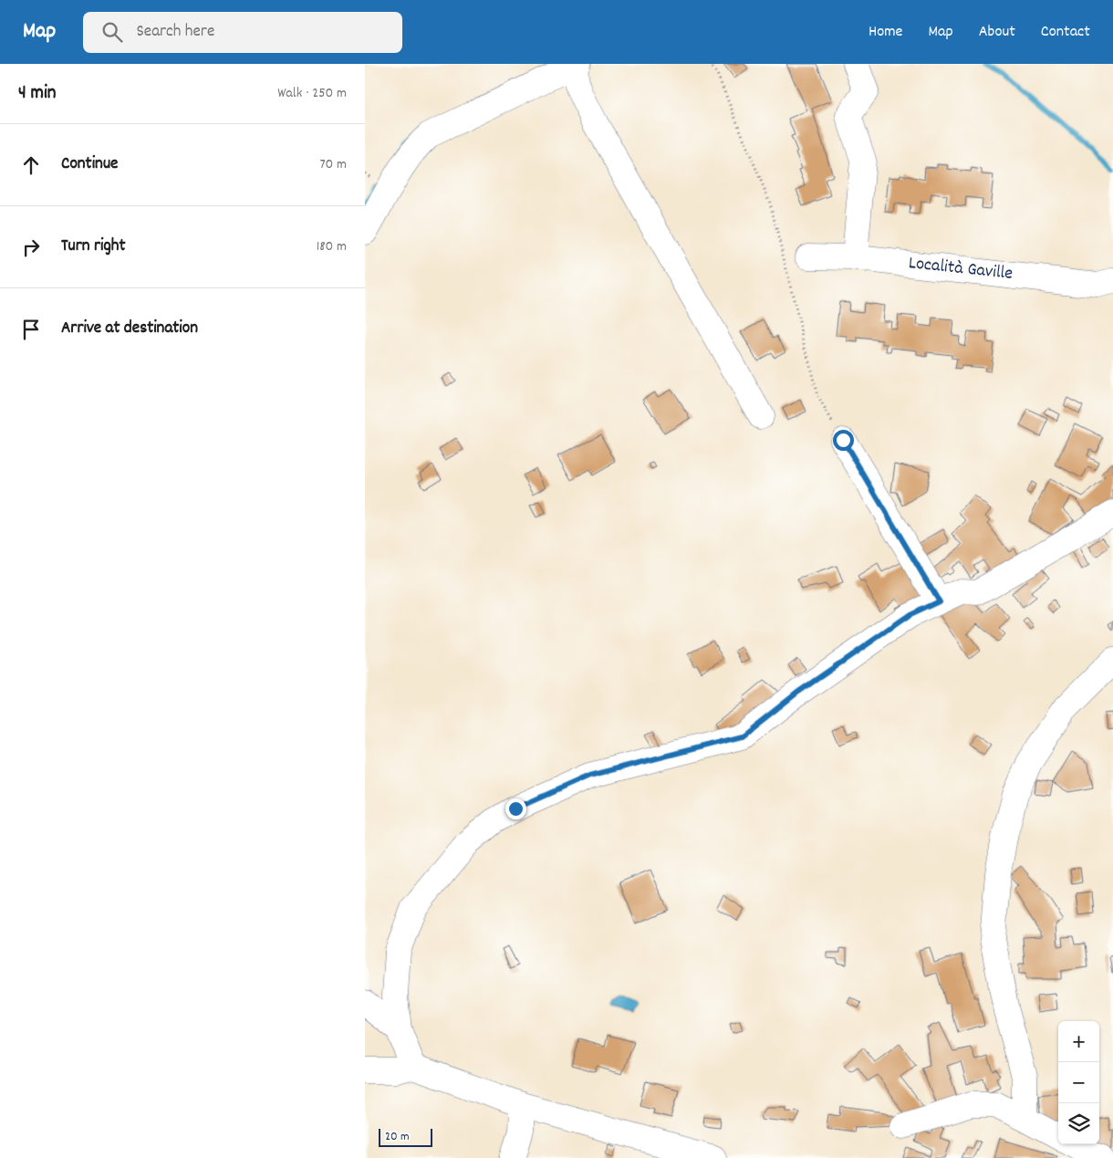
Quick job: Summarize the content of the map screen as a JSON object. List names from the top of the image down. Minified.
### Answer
{"streets":{"street":["Località Gaville"]},"scale_bar":"20 m","page":{"header":"Map","search":"Search here","nav":["Home","Map","About","Contact"],"heading":["4 min","Walk · 250 m"],"list":[["Continue","70 m"],["Turn right","180 m"],"Arrive at destination"],"map_buttons":["+","−"],"scale":"20 m"}}
